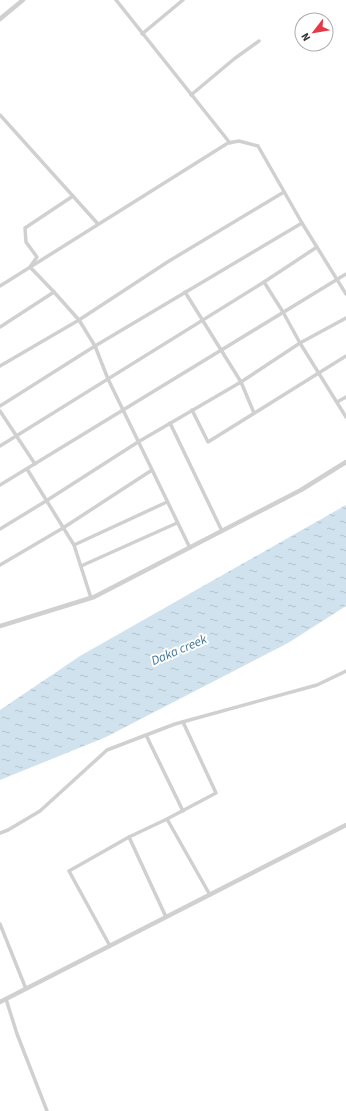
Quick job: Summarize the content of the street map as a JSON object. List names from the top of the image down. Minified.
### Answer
{"water":["Daka creek"],"north":"bottom left"}
